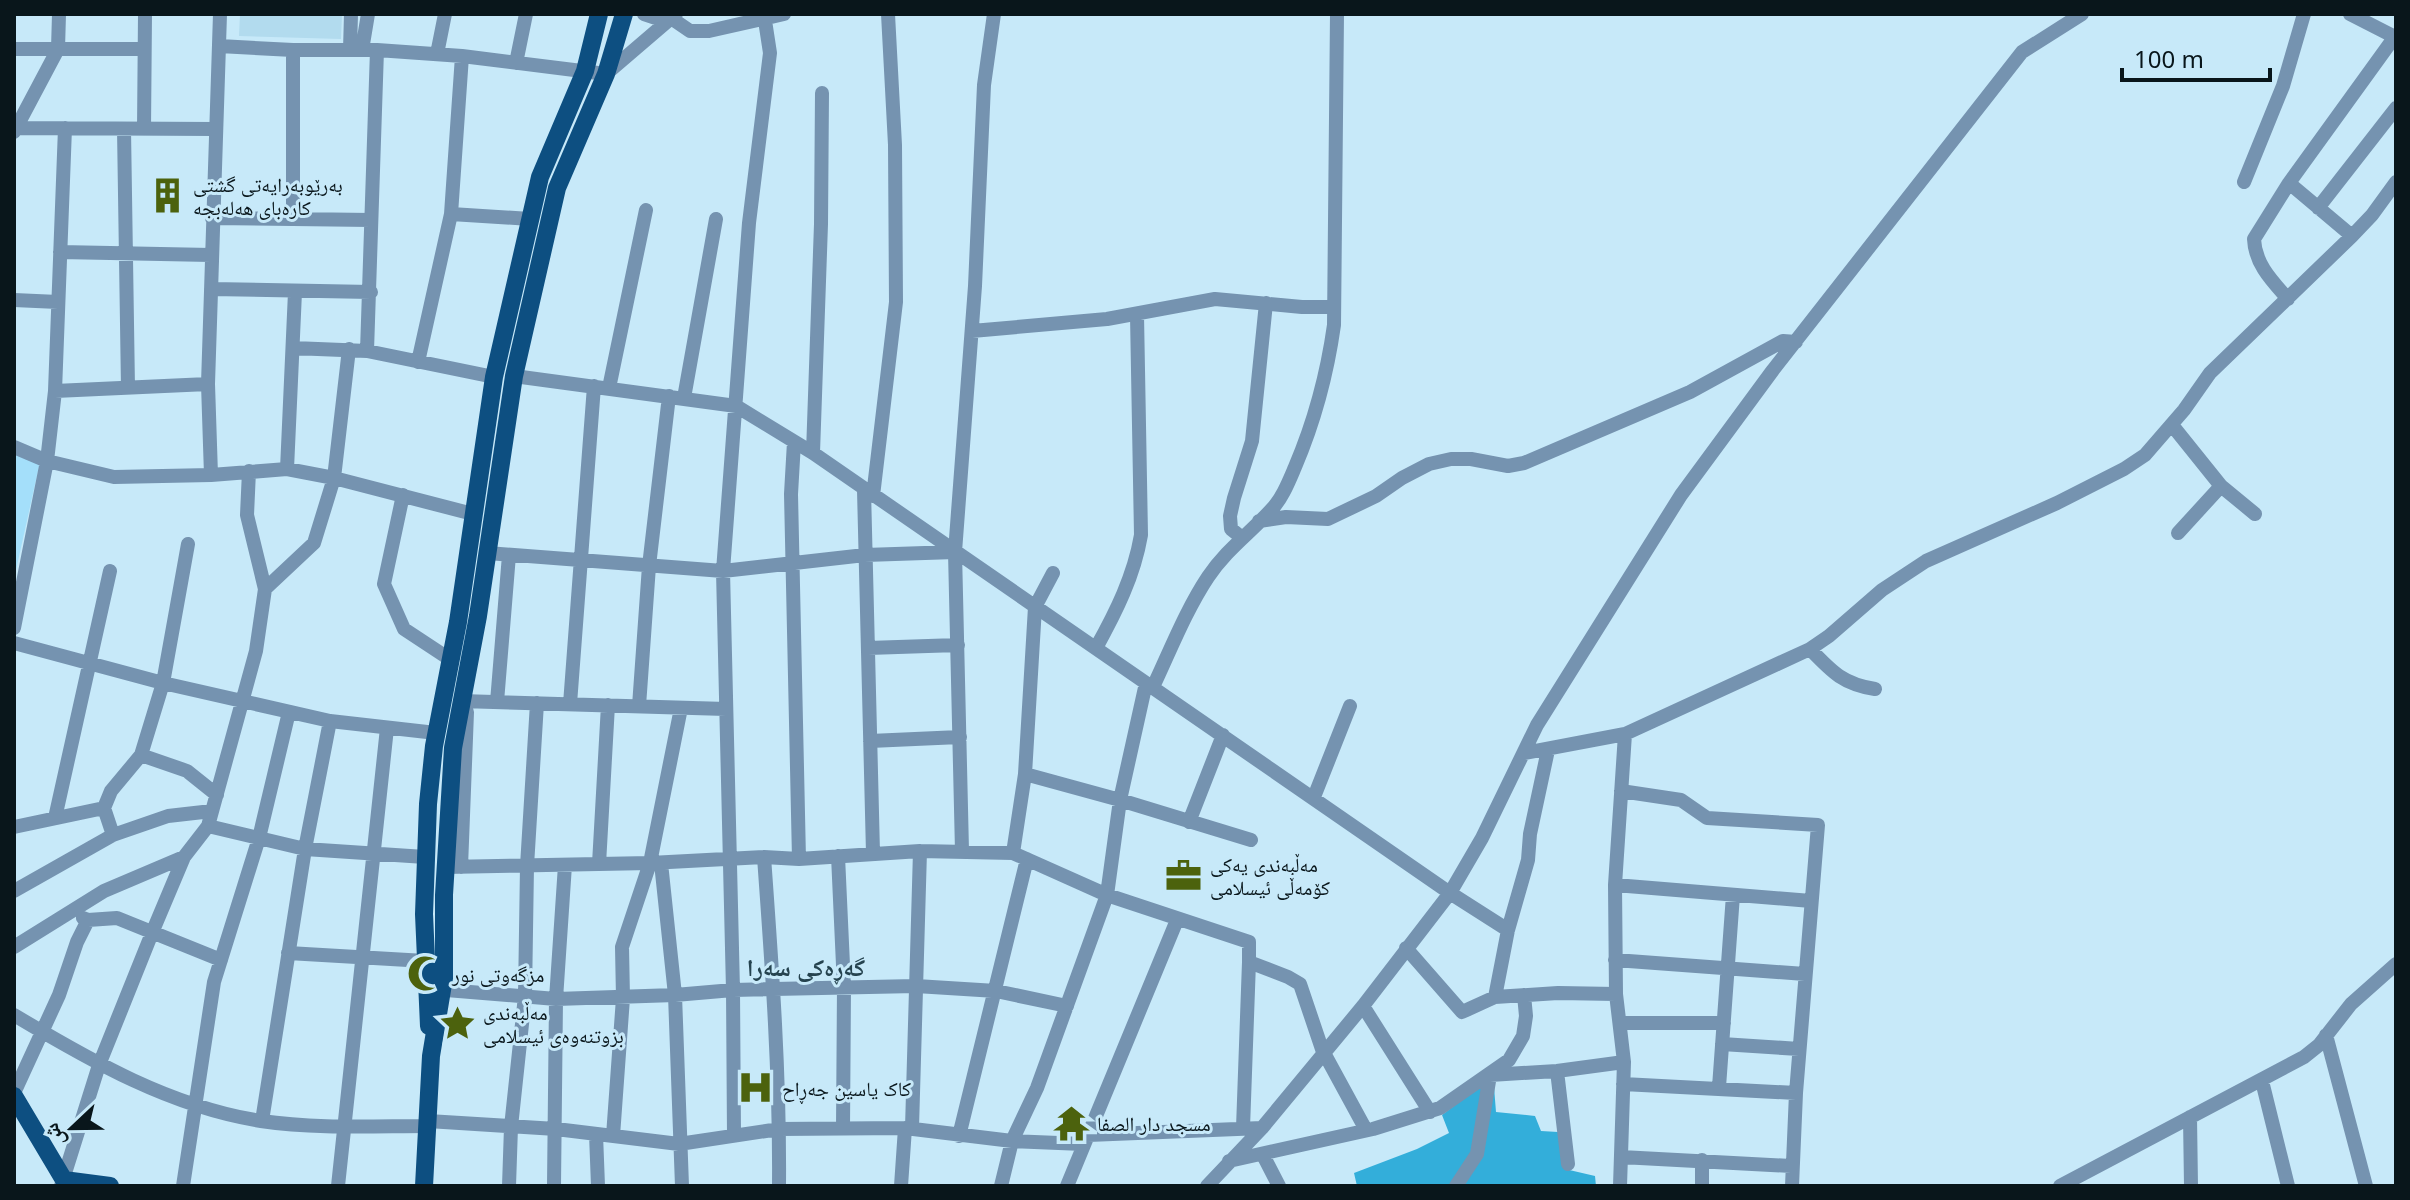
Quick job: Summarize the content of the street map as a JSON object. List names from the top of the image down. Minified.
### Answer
{"districts":["گەڕەکی سەرا"],"places":{"building":["بەرێوبەرایەتی گشتی کارەبای هەلەبجە"],"office":["مەڵبەندی یەکی کۆمەڵی ئیسلامی"],"mosque":["مزگەوتی نور"],"place":["مەڵبەندی بزوتنەوەی ئیسلامی"],"hospital":["کاک یاسین جەڕاح"],"temple":["مسجد دار الصفا"]},"scale_bar":"100 m","north":"left"}
